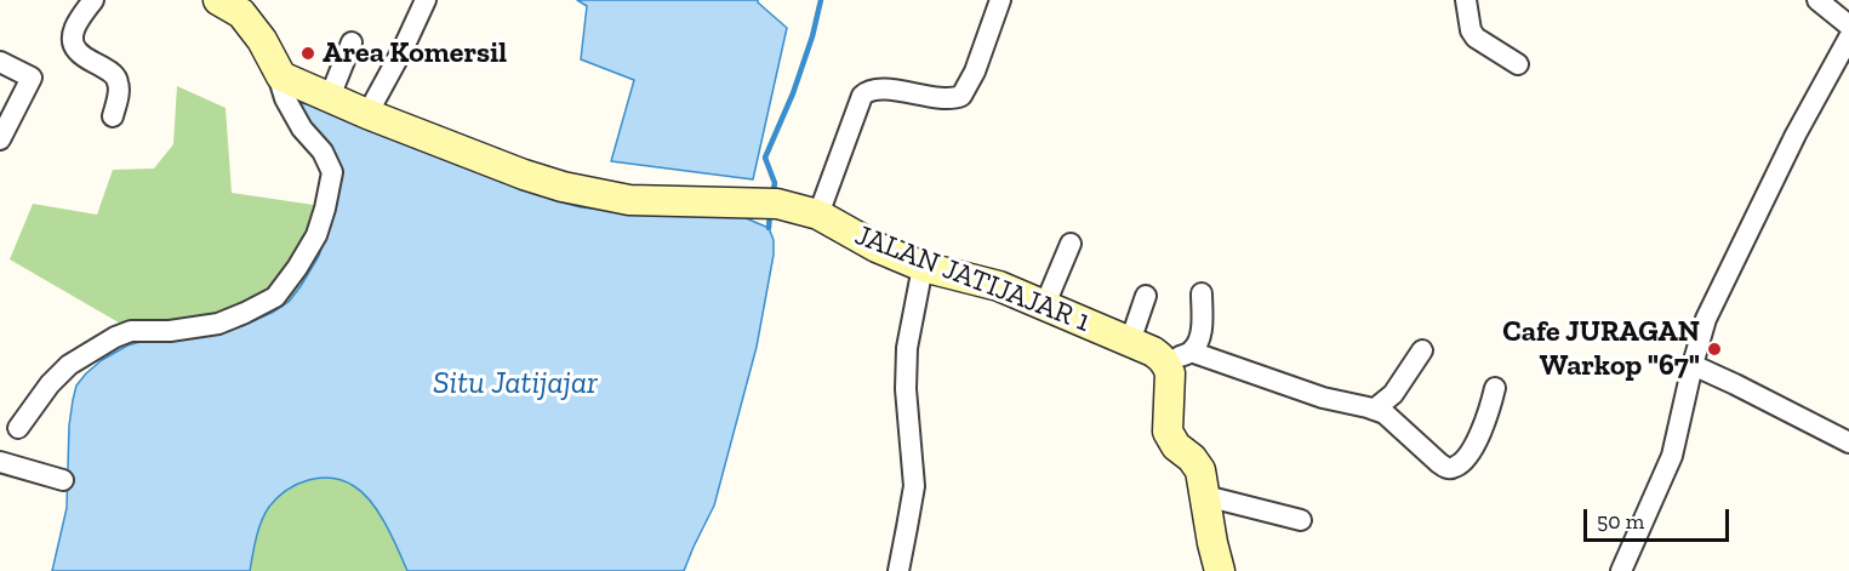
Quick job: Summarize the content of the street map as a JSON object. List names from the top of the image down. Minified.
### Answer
{"streets":{"street":["JALAN JATIJAJAR 1"]},"water":["Situ Jatijajar"],"places":["Area Komersil","Cafe JURAGAN Warkop \"67\""],"scale_bar":"50 m"}
